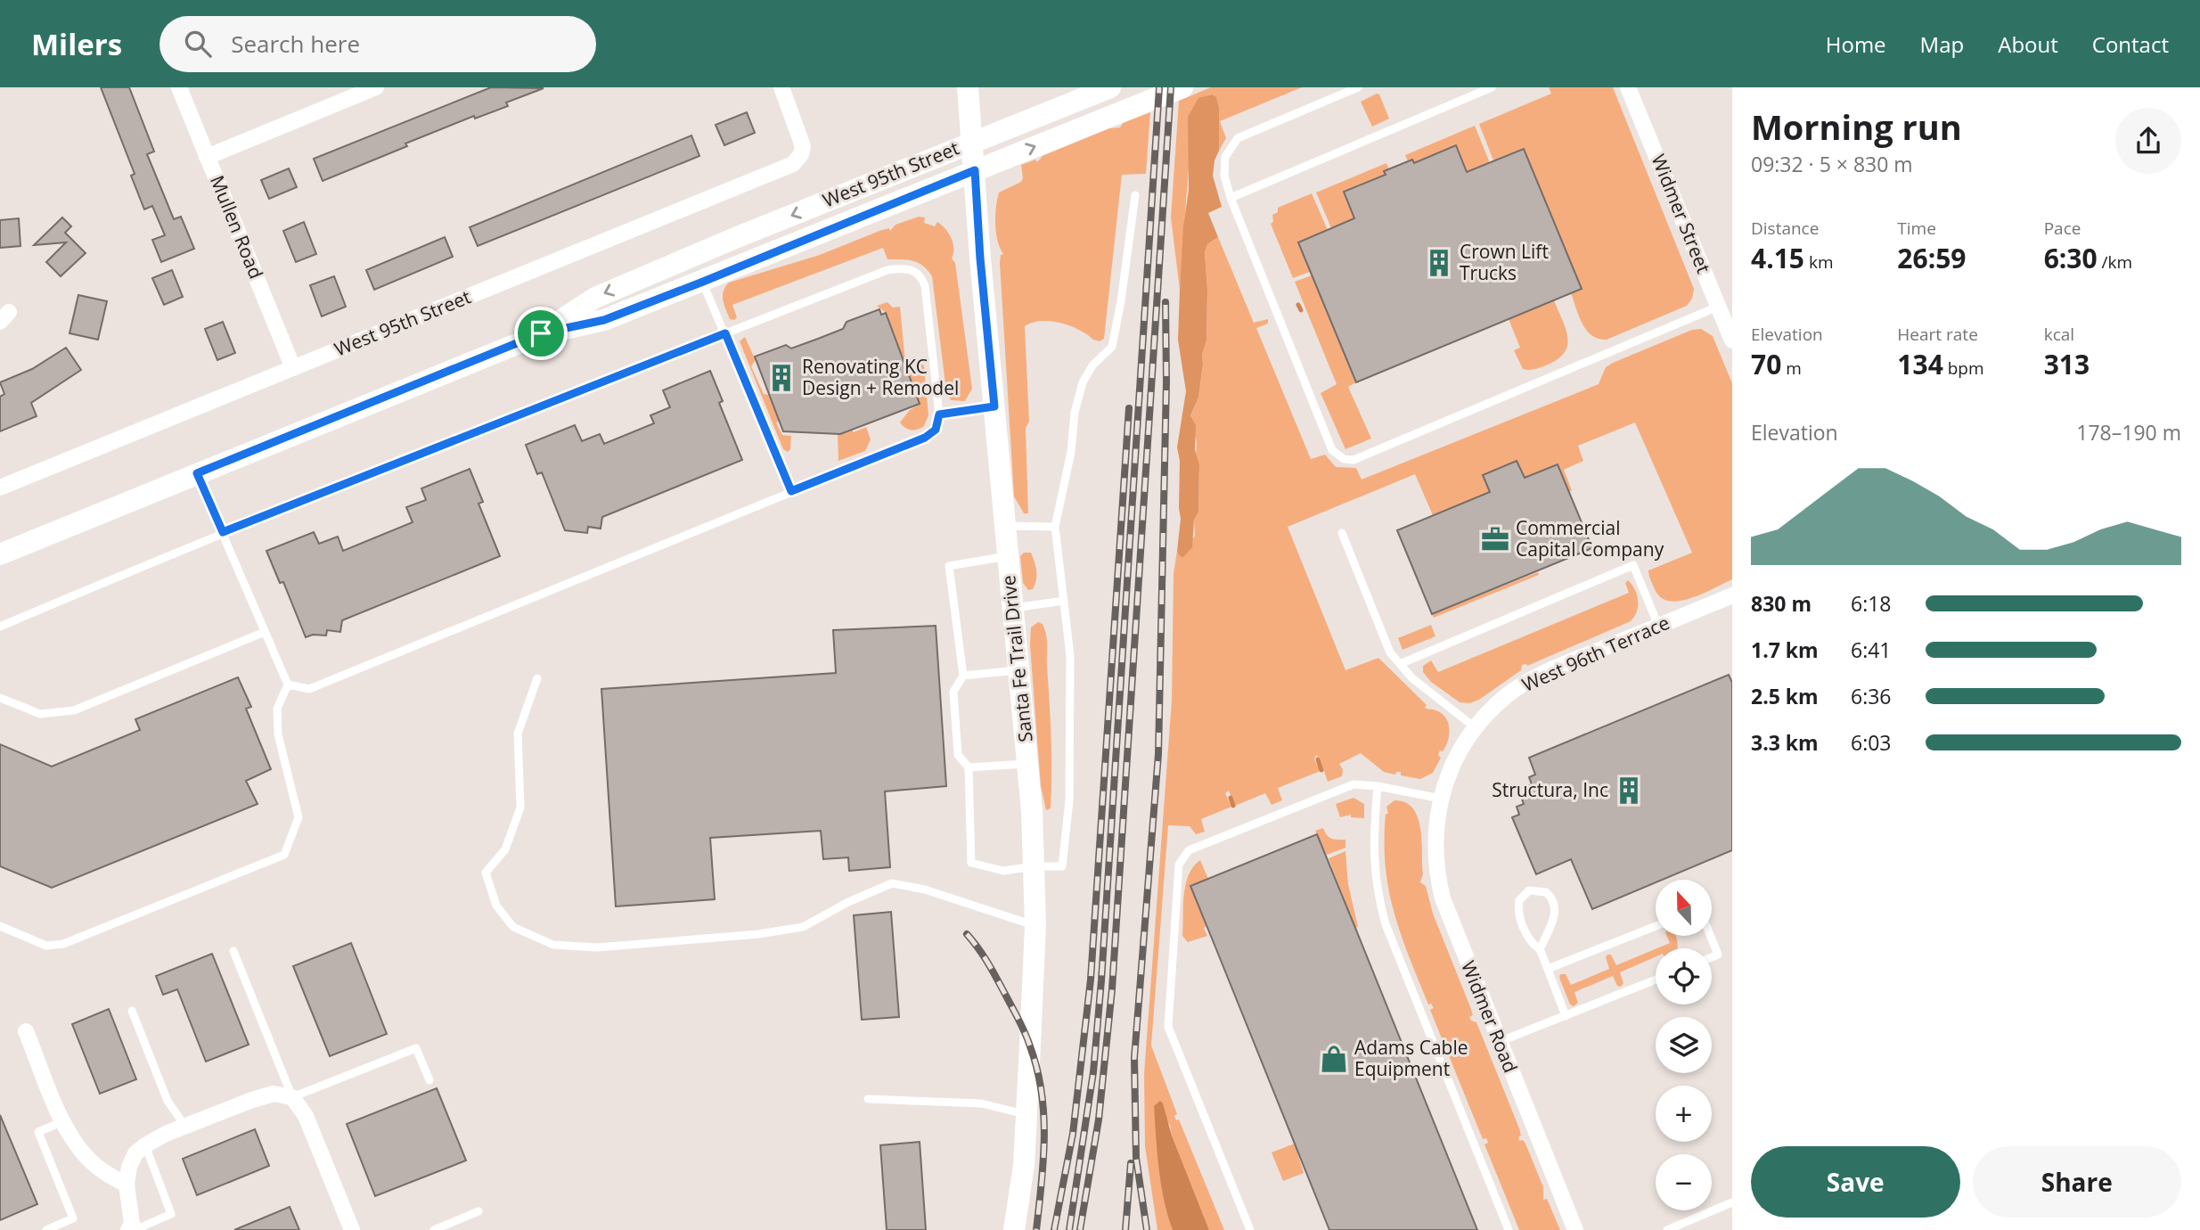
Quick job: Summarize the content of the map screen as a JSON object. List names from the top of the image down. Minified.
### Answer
{"streets":{"main road":["West 95th Street","Santa Fe Trail Drive"],"street":["Widmer Street","Mullen Road","West 96th Terrace","Widmer Road"]},"crossings":[["West 95th Street","Mullen Road"],["West 95th Street","Santa Fe Trail Drive"],["West 96th Terrace","Widmer Road"]],"places":{"building":["Crown Lift Trucks","Renovating KC Design + Remodel","Structura, Inc"],"office":["Commercial Capital Company"],"shop":["Adams Cable Equipment"]},"north":"top","page":{"header":"Milers","search":"Search here","nav":["Home","Map","About","Contact"],"heading":["Morning run","09:32 · 5 × 830 m"],"stats":[["Distance","4.15 km"],["Time","26:59"],["Pace","6:30 /km"],["Elevation","70 m"],["Heart rate","134 bpm"],["kcal","313"]],"chart":["Elevation","178–190 m"],"list":[{"name":"830 m","note":"6:18"},{"name":"1.7 km","note":"6:41"},{"name":"2.5 km","note":"6:36"},{"name":"3.3 km","note":"6:03"}],"map_buttons":["+","−"],"buttons":["Save","Share"]}}
